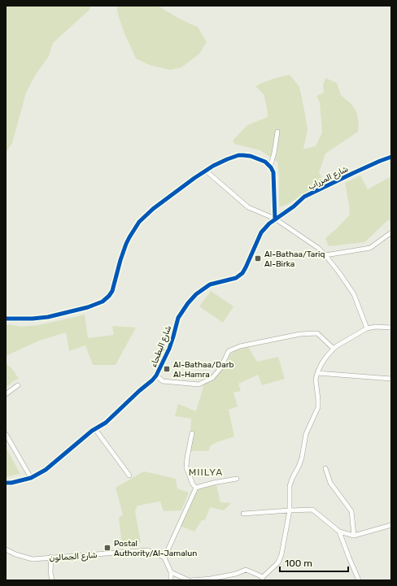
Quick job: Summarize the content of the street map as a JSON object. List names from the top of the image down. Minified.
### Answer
{"streets":{"street":["شارع المزراب","شارع البطحاء","شارع الجمالون"]},"crossings":[["شارع المزراب","شارع البطحاء"]],"districts":["MIILYA"],"places":{"transit":["Al-Bathaa/Tariq Al-Birka","Al-Bathaa/Darb Al-Hamra","Postal Authority/Al-Jamalun"]},"scale_bar":"100 m"}
